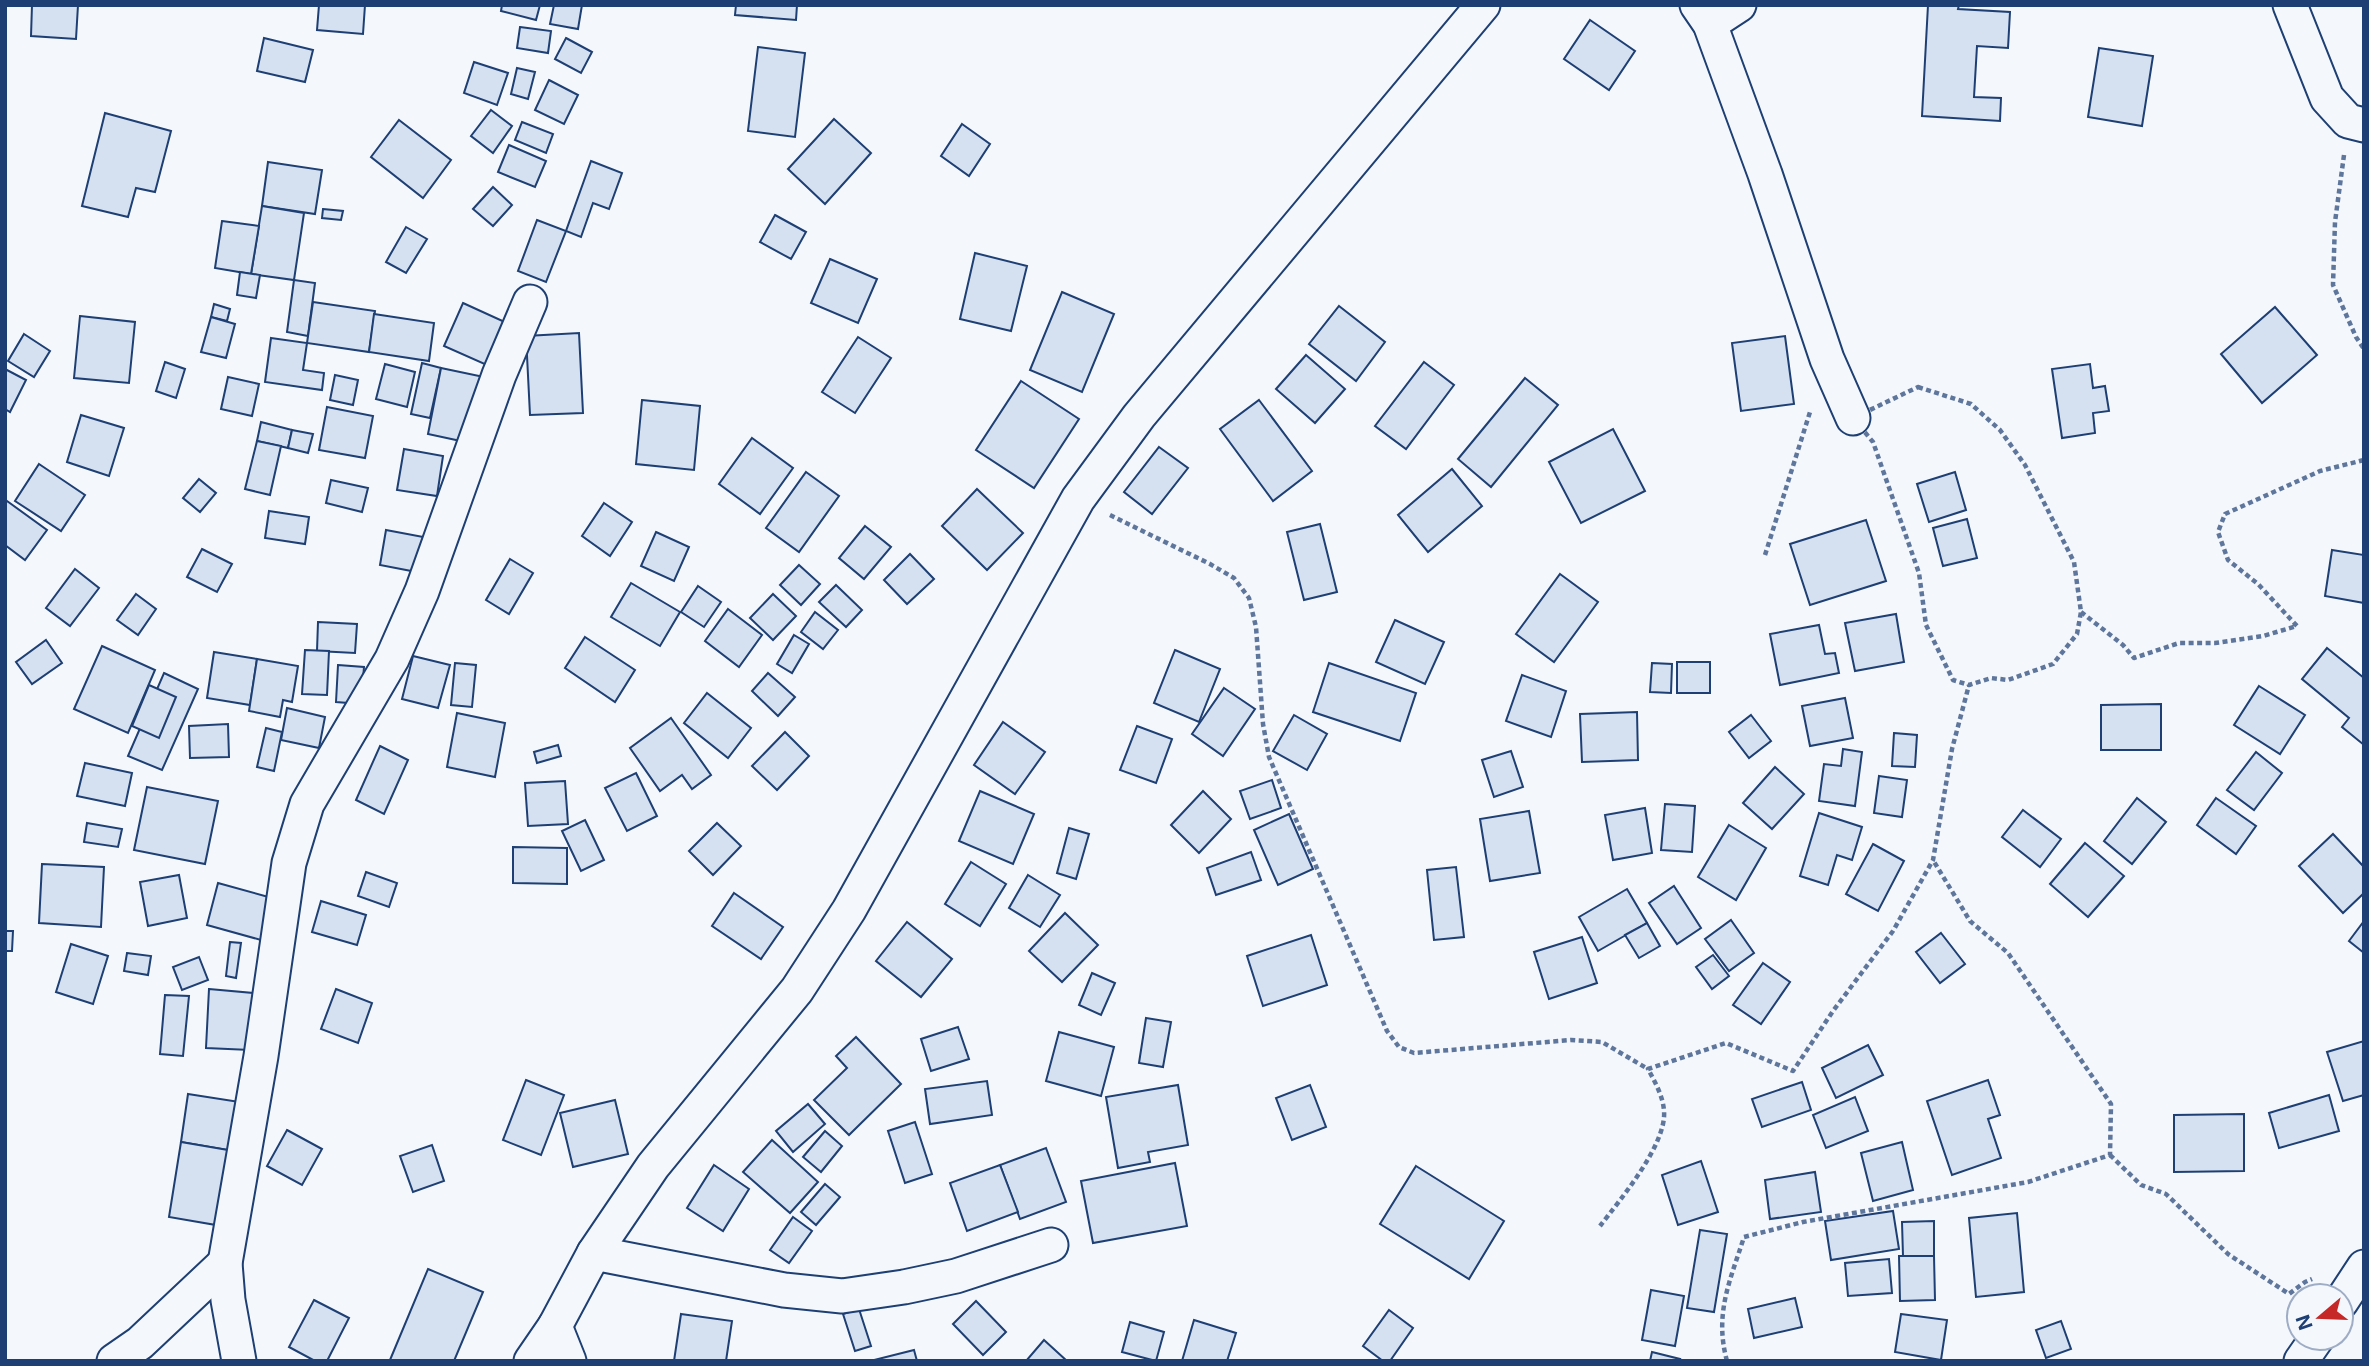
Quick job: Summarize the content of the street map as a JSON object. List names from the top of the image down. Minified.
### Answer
{"north":"left"}
